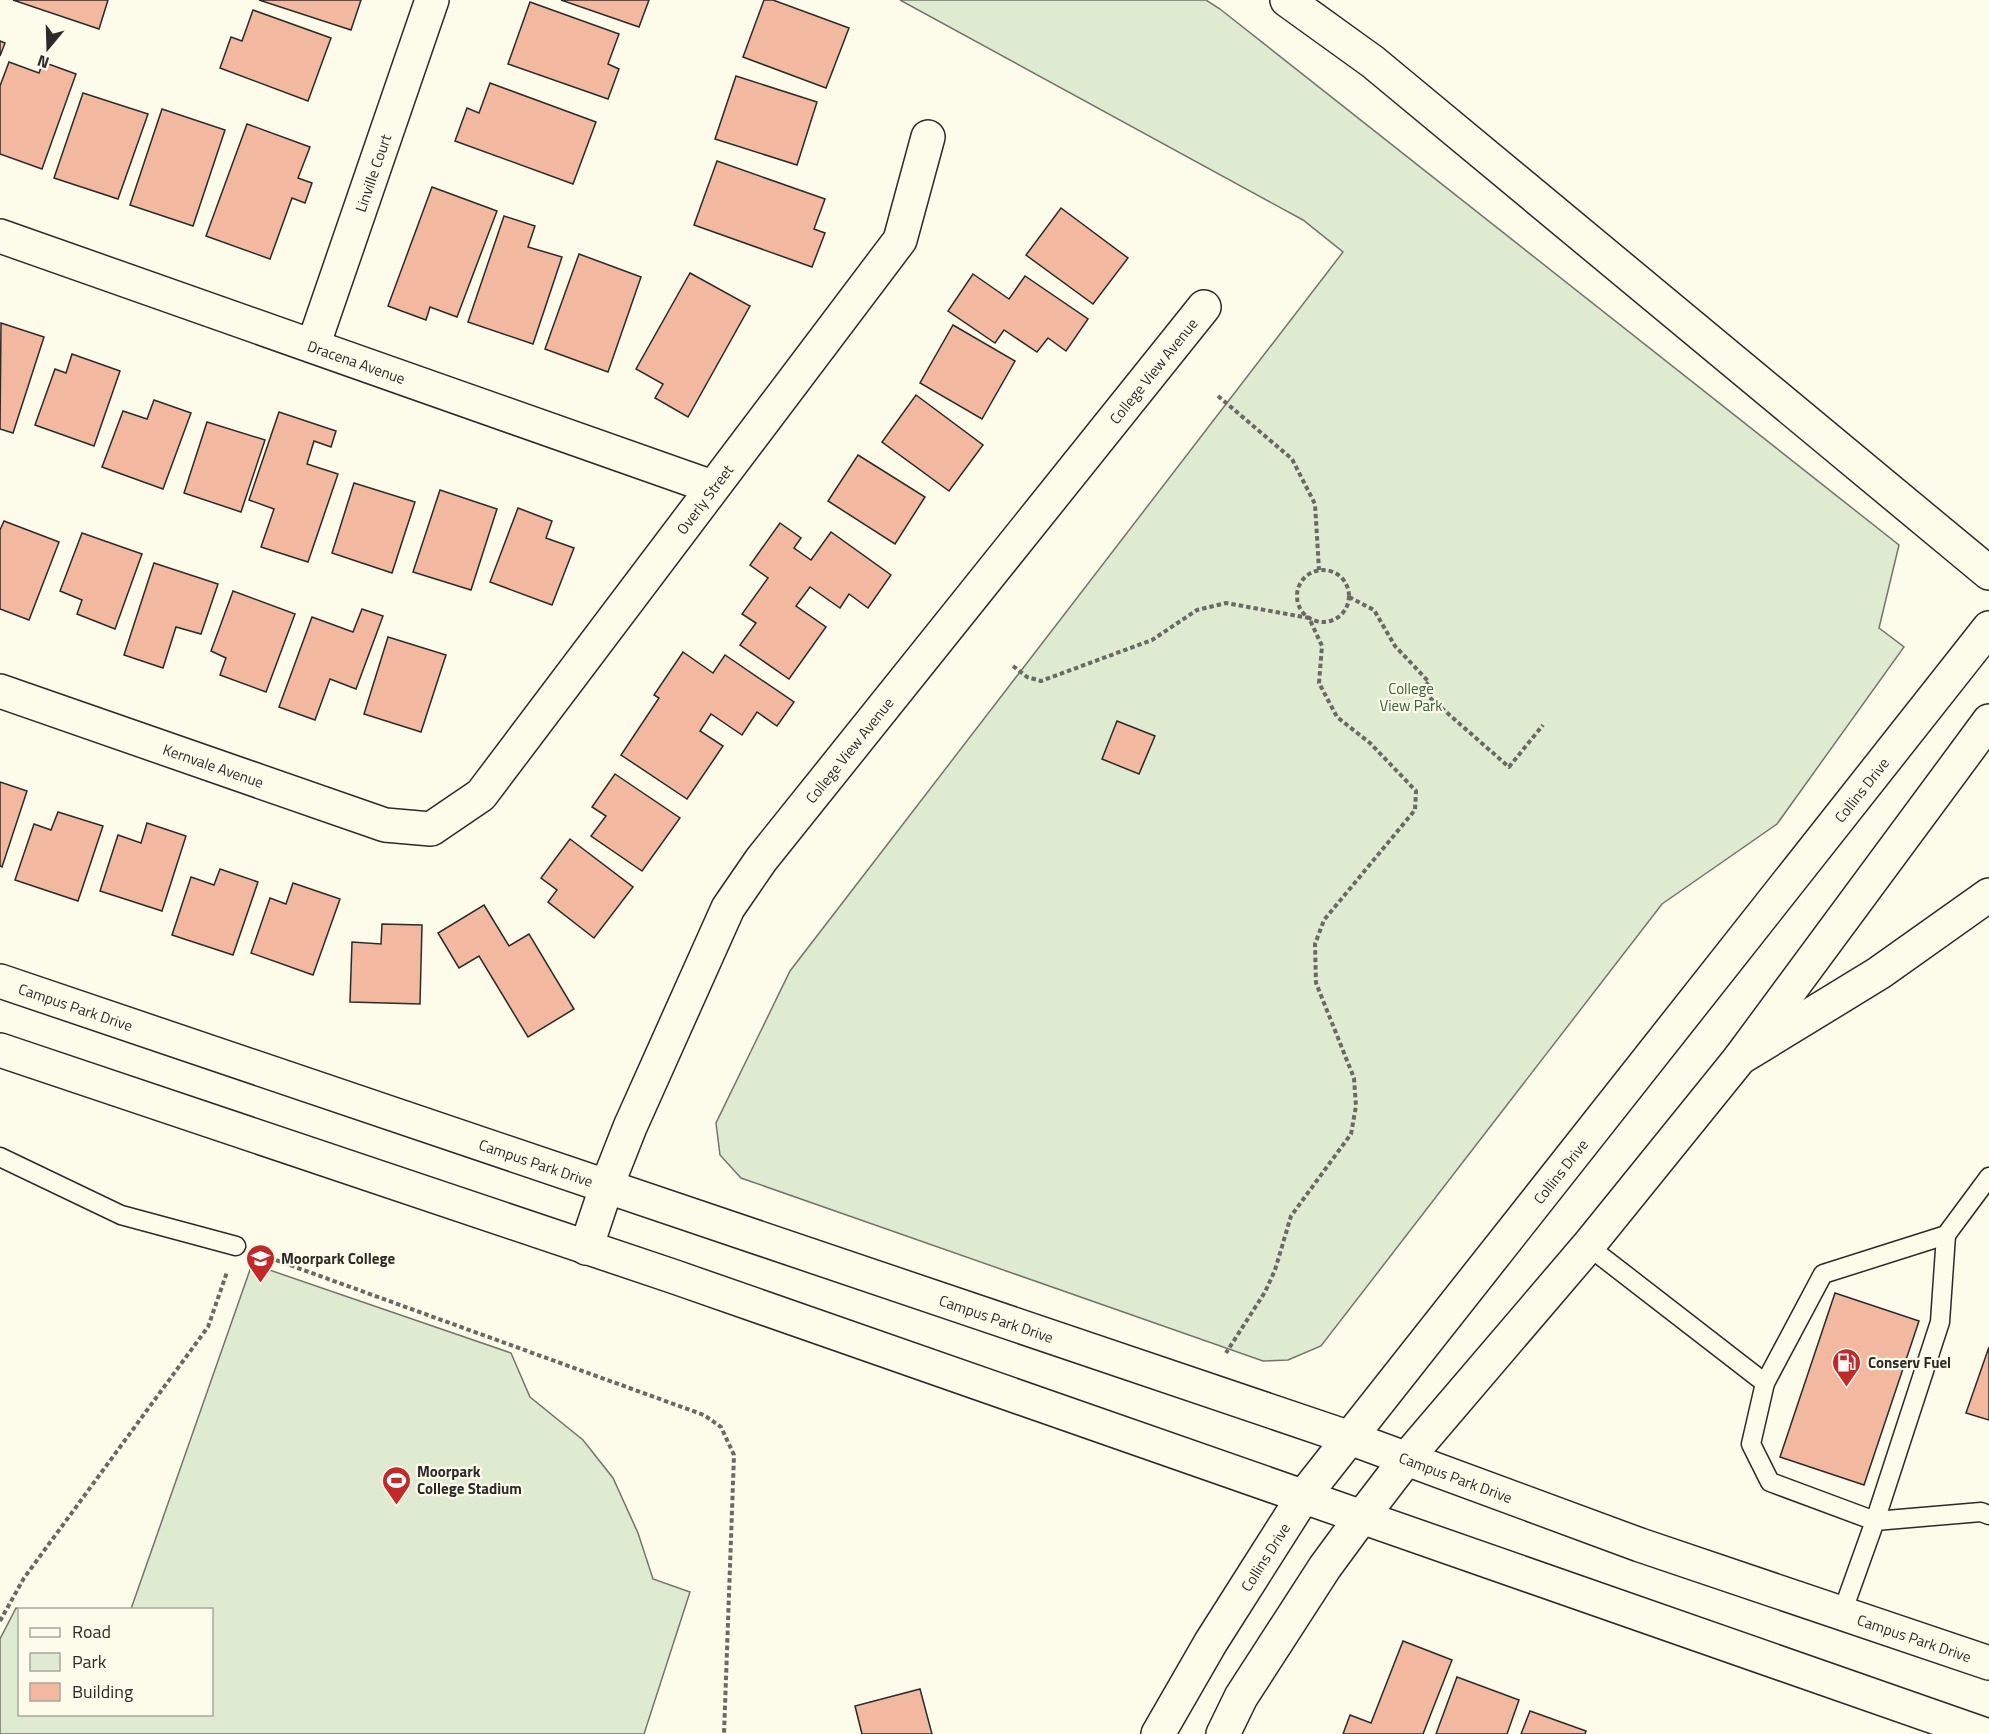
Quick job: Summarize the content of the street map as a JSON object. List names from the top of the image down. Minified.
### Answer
{"streets":{"main road":["Linville Court","Dracena Avenue","College View Avenue","Overly Street","Kernvale Avenue","Collins Drive","Campus Park Drive"]},"crossings":[["Linville Court","Dracena Avenue"],["Dracena Avenue","Overly Street"],["College View Avenue","Campus Park Drive"],["Overly Street","Kernvale Avenue"],["Collins Drive","Campus Park Drive"]],"parks":["College View Park"],"places":{"school or university":["Moorpark College"],"fuel station":["Conserv Fuel"],"sports":["Moorpark College Stadium"]},"legend":["Road","Park","Building"],"north":"bottom"}
